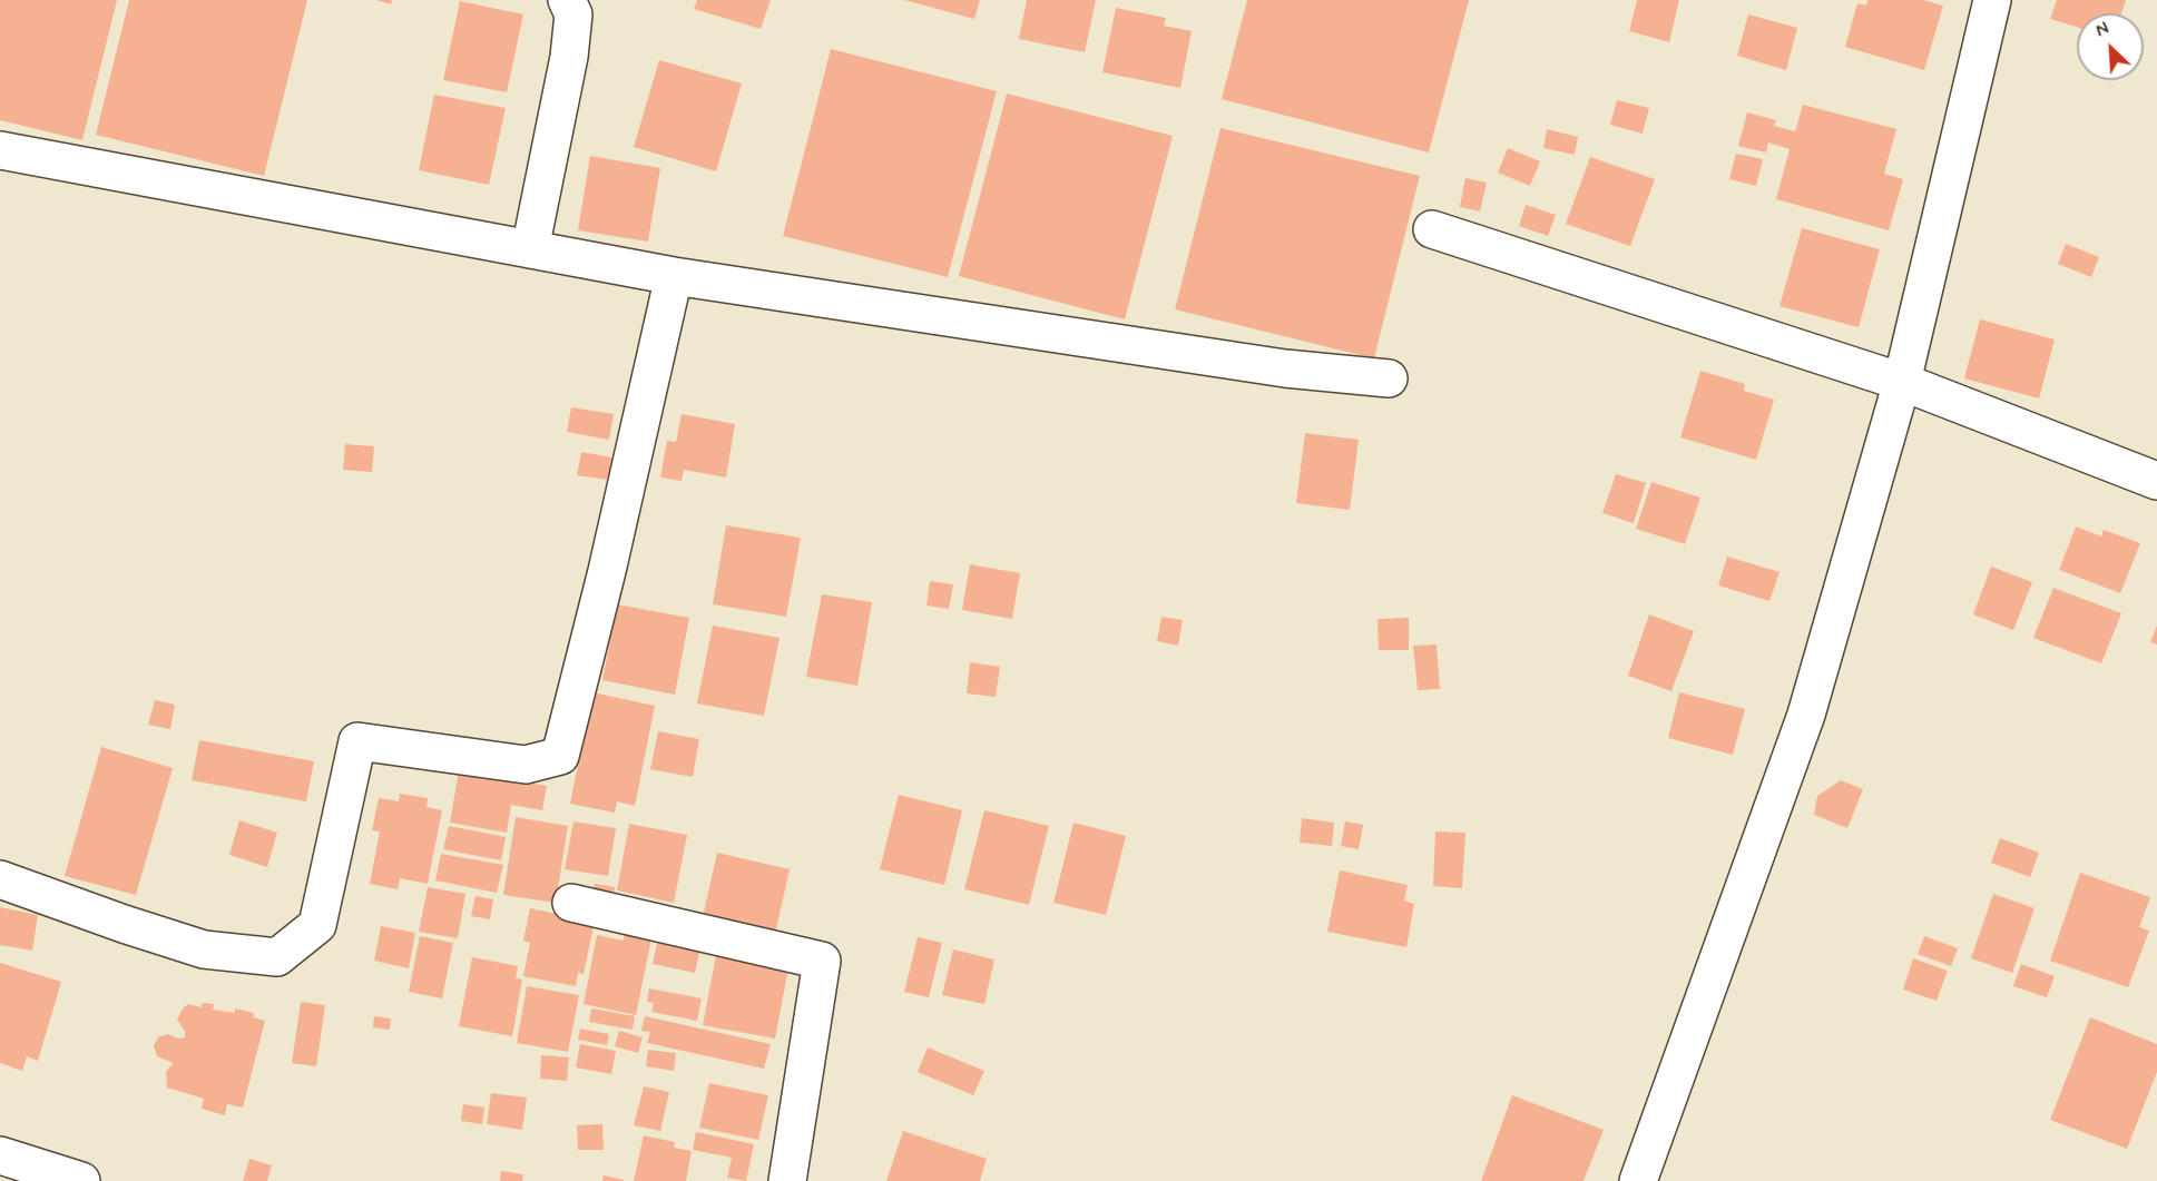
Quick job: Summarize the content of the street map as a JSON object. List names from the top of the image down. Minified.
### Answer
{"north":"top left"}
